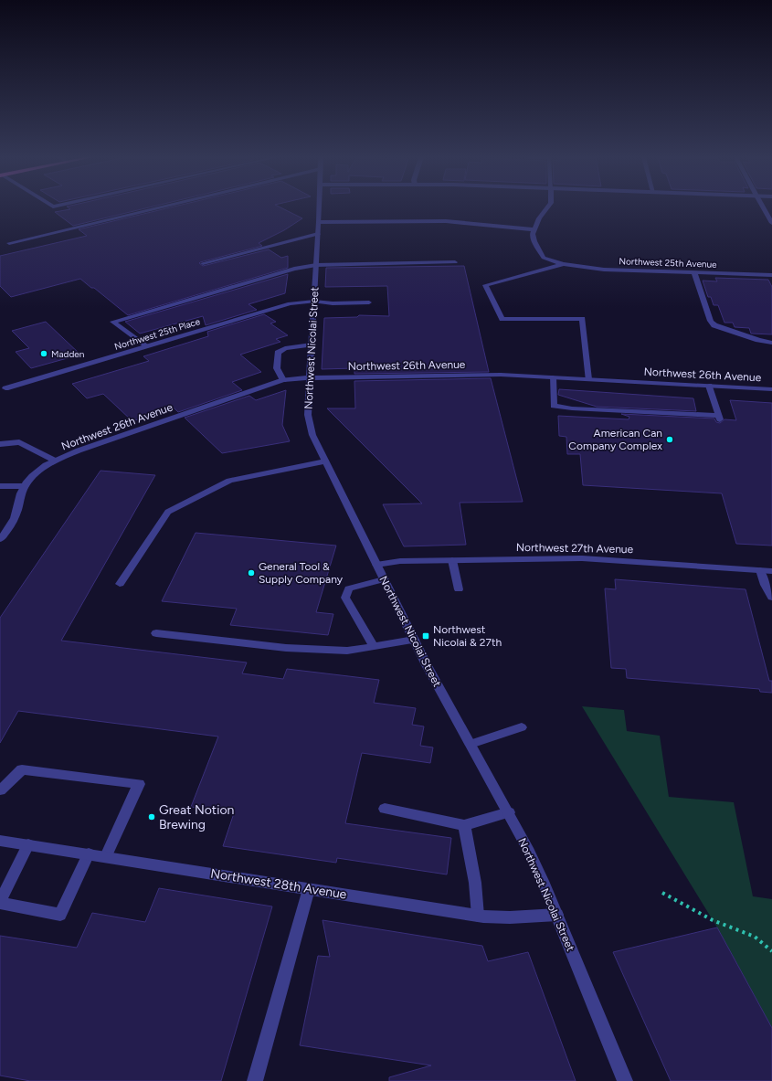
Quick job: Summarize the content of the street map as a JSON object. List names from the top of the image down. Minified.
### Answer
{"streets":{"street":["Northwest 25th Avenue","Northwest 25th Place","Northwest Nicolai Street","Northwest 26th Avenue","Northwest 27th Avenue","Northwest 28th Avenue"]},"crossings":[["Northwest 25th Place","Northwest Nicolai Street"],["Northwest Nicolai Street","Northwest 26th Avenue"],["Northwest Nicolai Street","Northwest 27th Avenue"],["Northwest Nicolai Street","Northwest 28th Avenue"]],"places":{"other":["Madden","American Can Company Complex","General Tool & Supply Company","Great Notion Brewing"],"transit":["Northwest Nicolai & 27th"]}}
